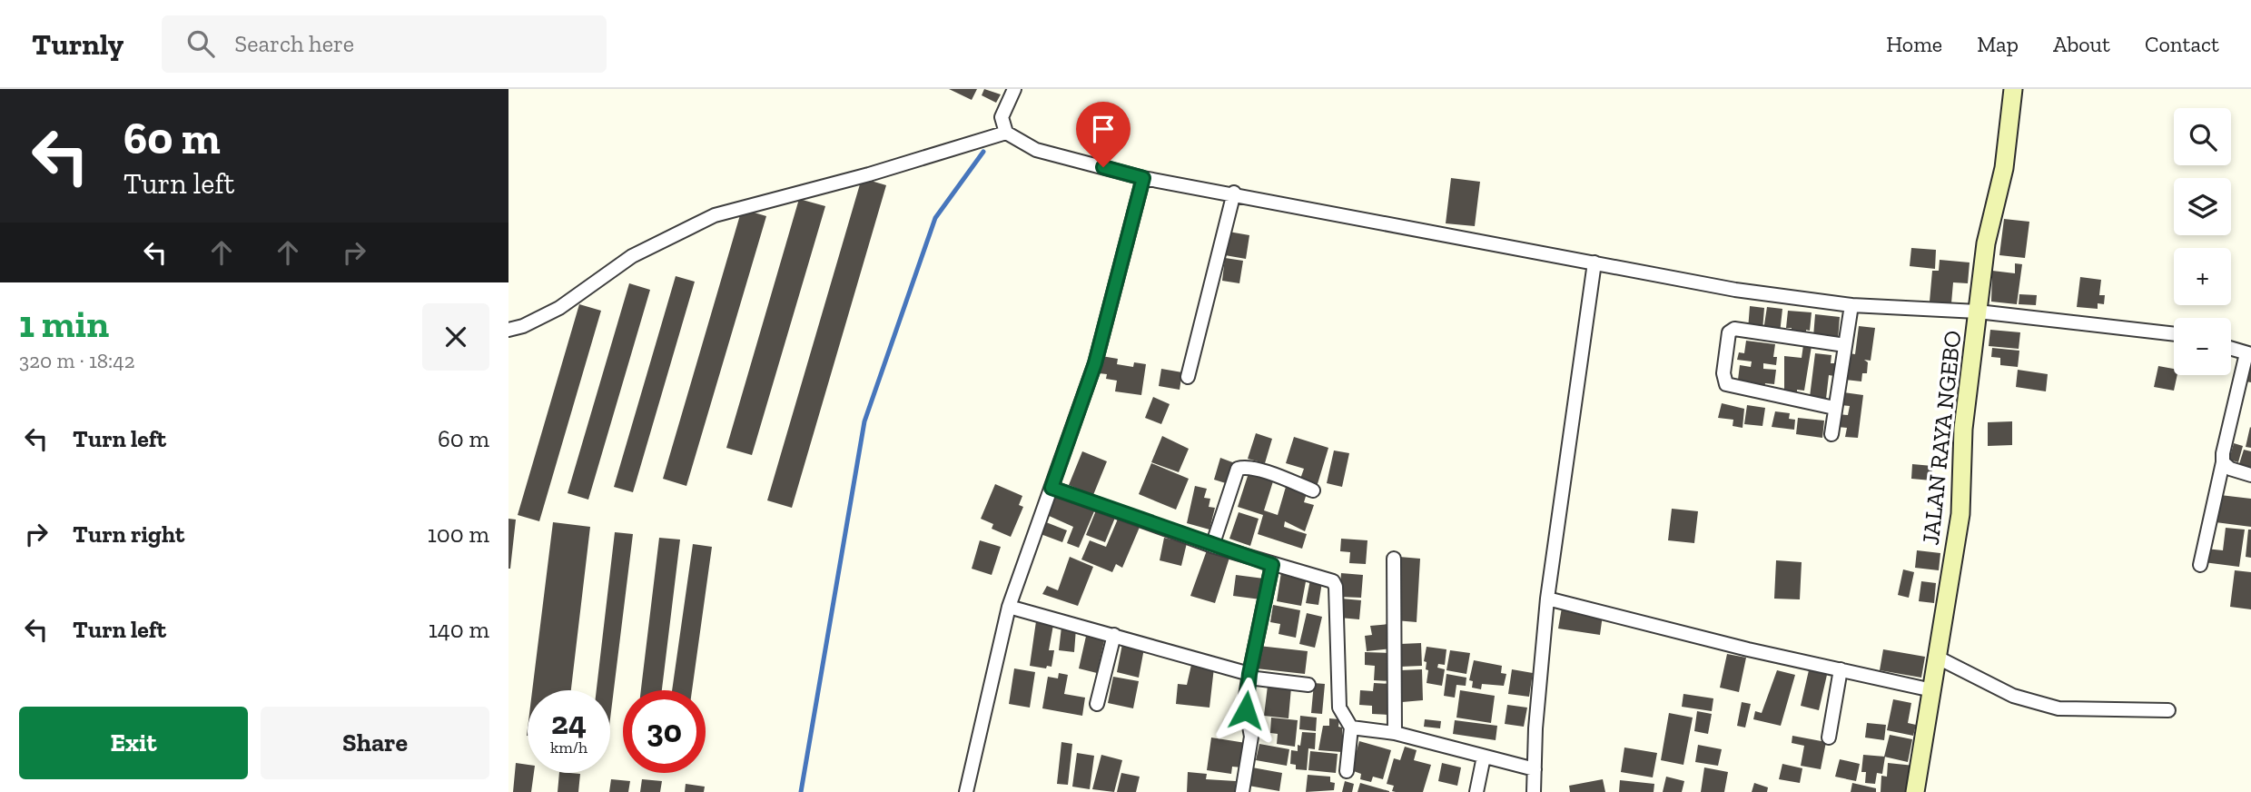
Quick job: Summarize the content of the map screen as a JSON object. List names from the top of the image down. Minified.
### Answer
{"streets":{"street":["JALAN RAYA NGEBO"]},"page":{"header":"Turnly","search":"Search here","nav":["Home","Map","About","Contact"],"turn":["60 m","Turn left"],"map_buttons":["+","−"],"heading":["1 min","320 m · 18:42"],"list":[{"name":"Turn left","value":"60 m"},{"name":"Turn right","value":"100 m"},{"name":"Turn left","value":"140 m"}],"speed":"24 km/h","limit":"30","buttons":["Exit","Share"]}}
